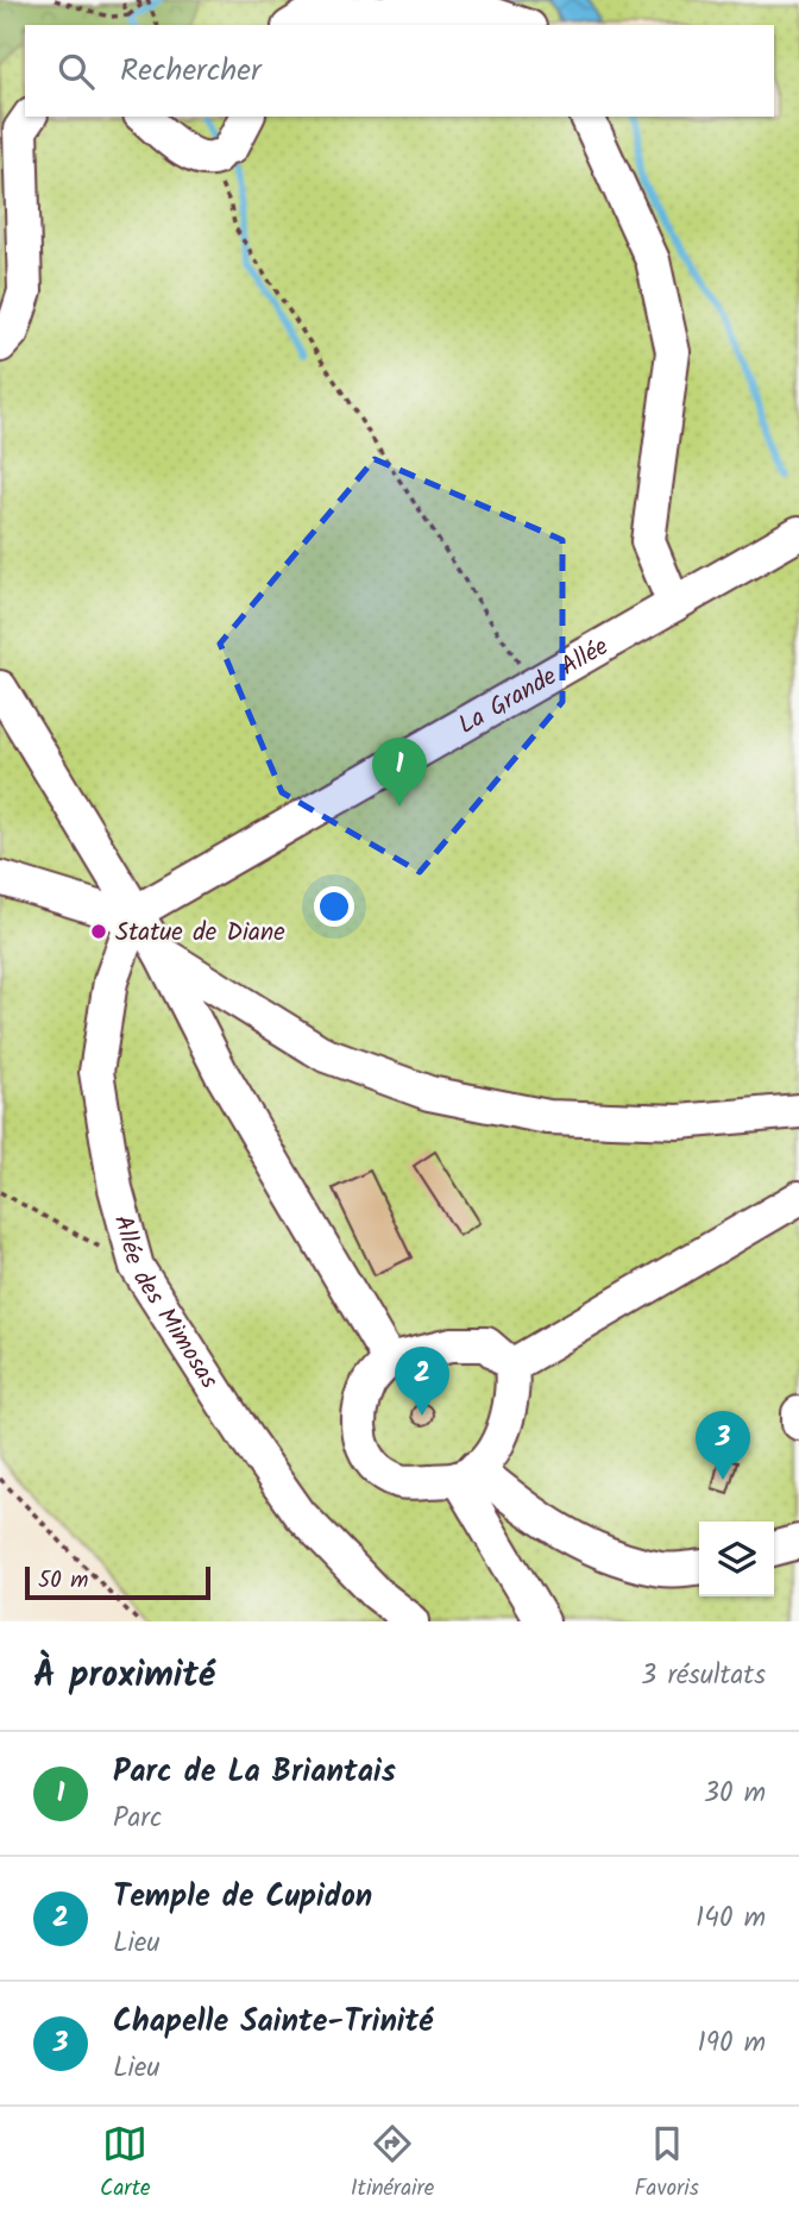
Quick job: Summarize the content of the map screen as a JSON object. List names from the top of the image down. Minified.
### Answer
{"streets":{"lane":["La Grande Allée","Allée des Mimosas"]},"crossings":[["La Grande Allée","Allée des Mimosas"]],"places":["Statue de Diane"],"scale_bar":"50 m","page":{"search":"Rechercher","pins":["1","2","3"],"scale":"50 m","heading":["À proximité","3 résultats"],"list":[{"mark":"1","name":"Parc de La Briantais","note":"Parc","value":"30 m"},{"mark":"2","name":"Temple de Cupidon","note":"Lieu","value":"140 m"},{"mark":"3","name":"Chapelle Sainte-Trinité","note":"Lieu","value":"190 m"}],"nav":["Carte","Itinéraire","Favoris"]}}
